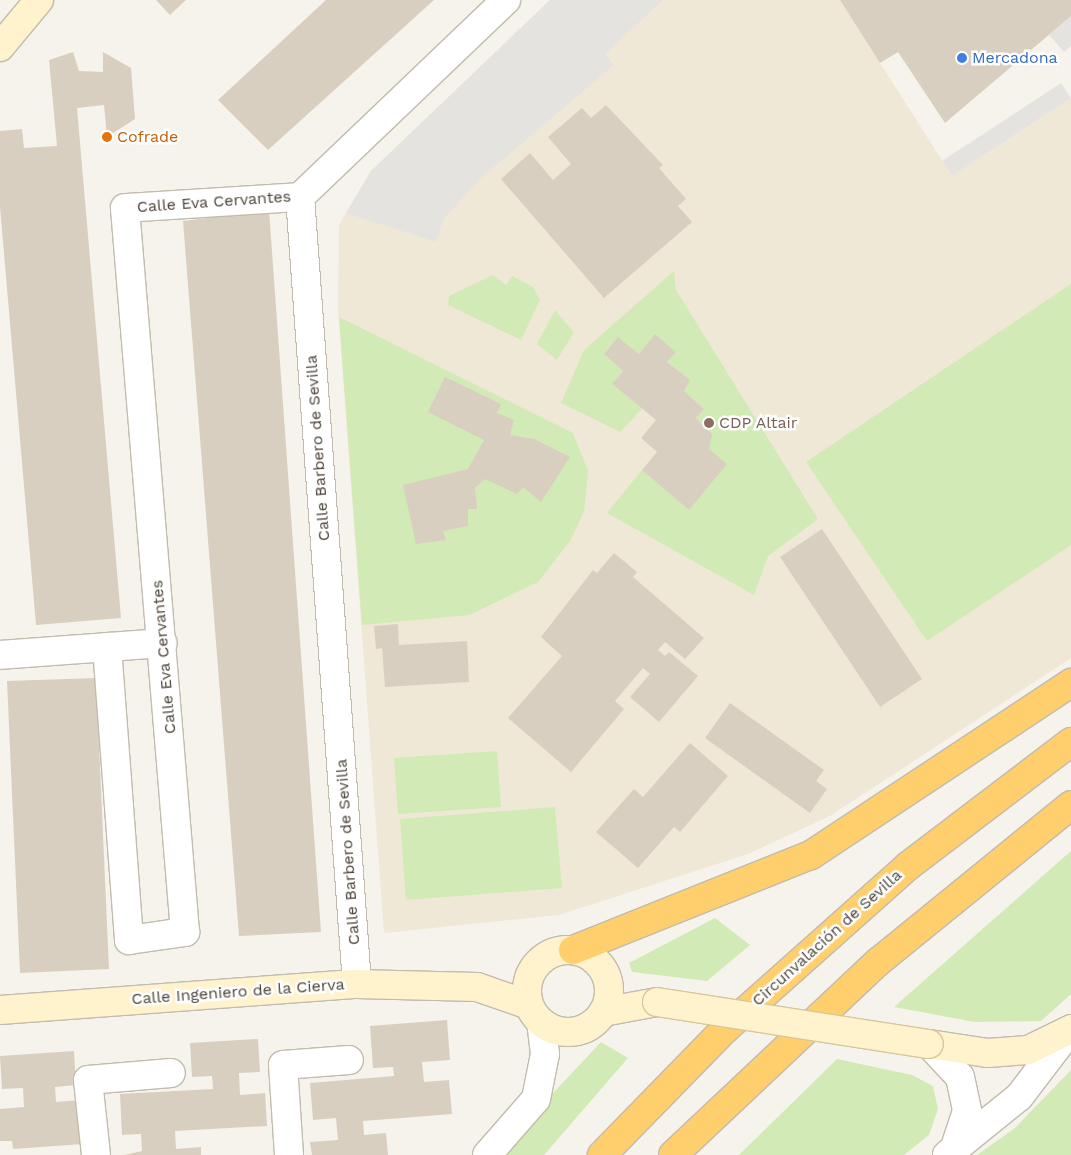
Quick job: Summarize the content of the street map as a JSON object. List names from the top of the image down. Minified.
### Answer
{"streets":{"highway":["Circunvalación de Sevilla"],"main road":["Calle Ingeniero de la Cierva"],"street":["Calle Eva Cervantes","Calle Barbero de Sevilla"]},"crossings":[["Calle Eva Cervantes","Calle Barbero de Sevilla"],["Calle Barbero de Sevilla","Calle Ingeniero de la Cierva"]],"places":["Mercadona","Cofrade","CDP Altair"]}
